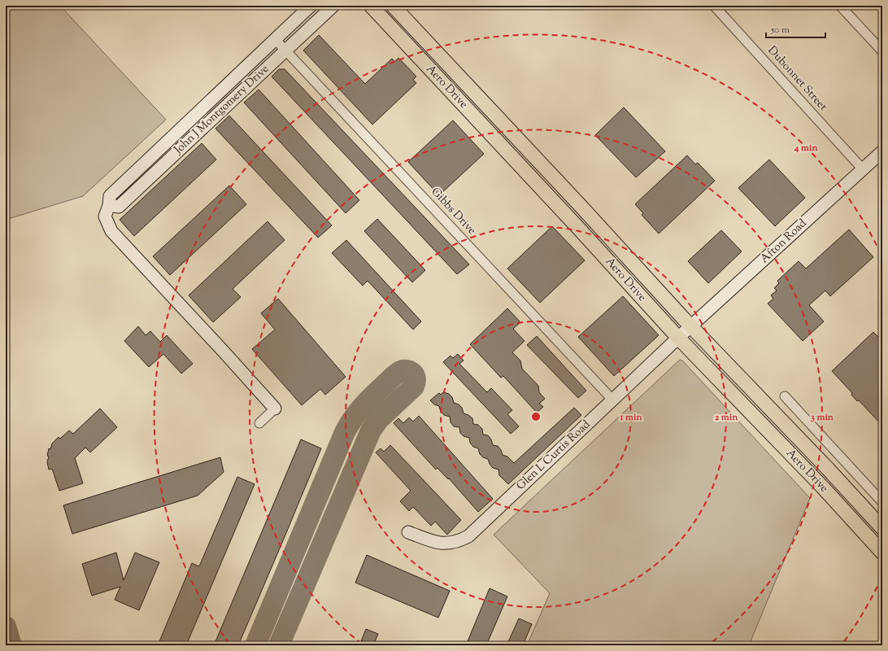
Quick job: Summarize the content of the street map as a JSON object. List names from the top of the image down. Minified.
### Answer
{"streets":{"main road":["Aero Drive"],"street":["Dubonnet Street","John J Montgomery Drive","Gibbs Drive","Afton Road","Glen L Curtis Road"]},"crossings":[["Dubonnet Street","Afton Road"],["Aero Drive","Afton Road"],["Aero Drive","Glen L Curtis Road"],["John J Montgomery Drive","Gibbs Drive"],["Gibbs Drive","Glen L Curtis Road"],["Afton Road","Glen L Curtis Road"]],"scale_bar":"50 m","rings":["4 min","1 min","2 min","3 min"]}
